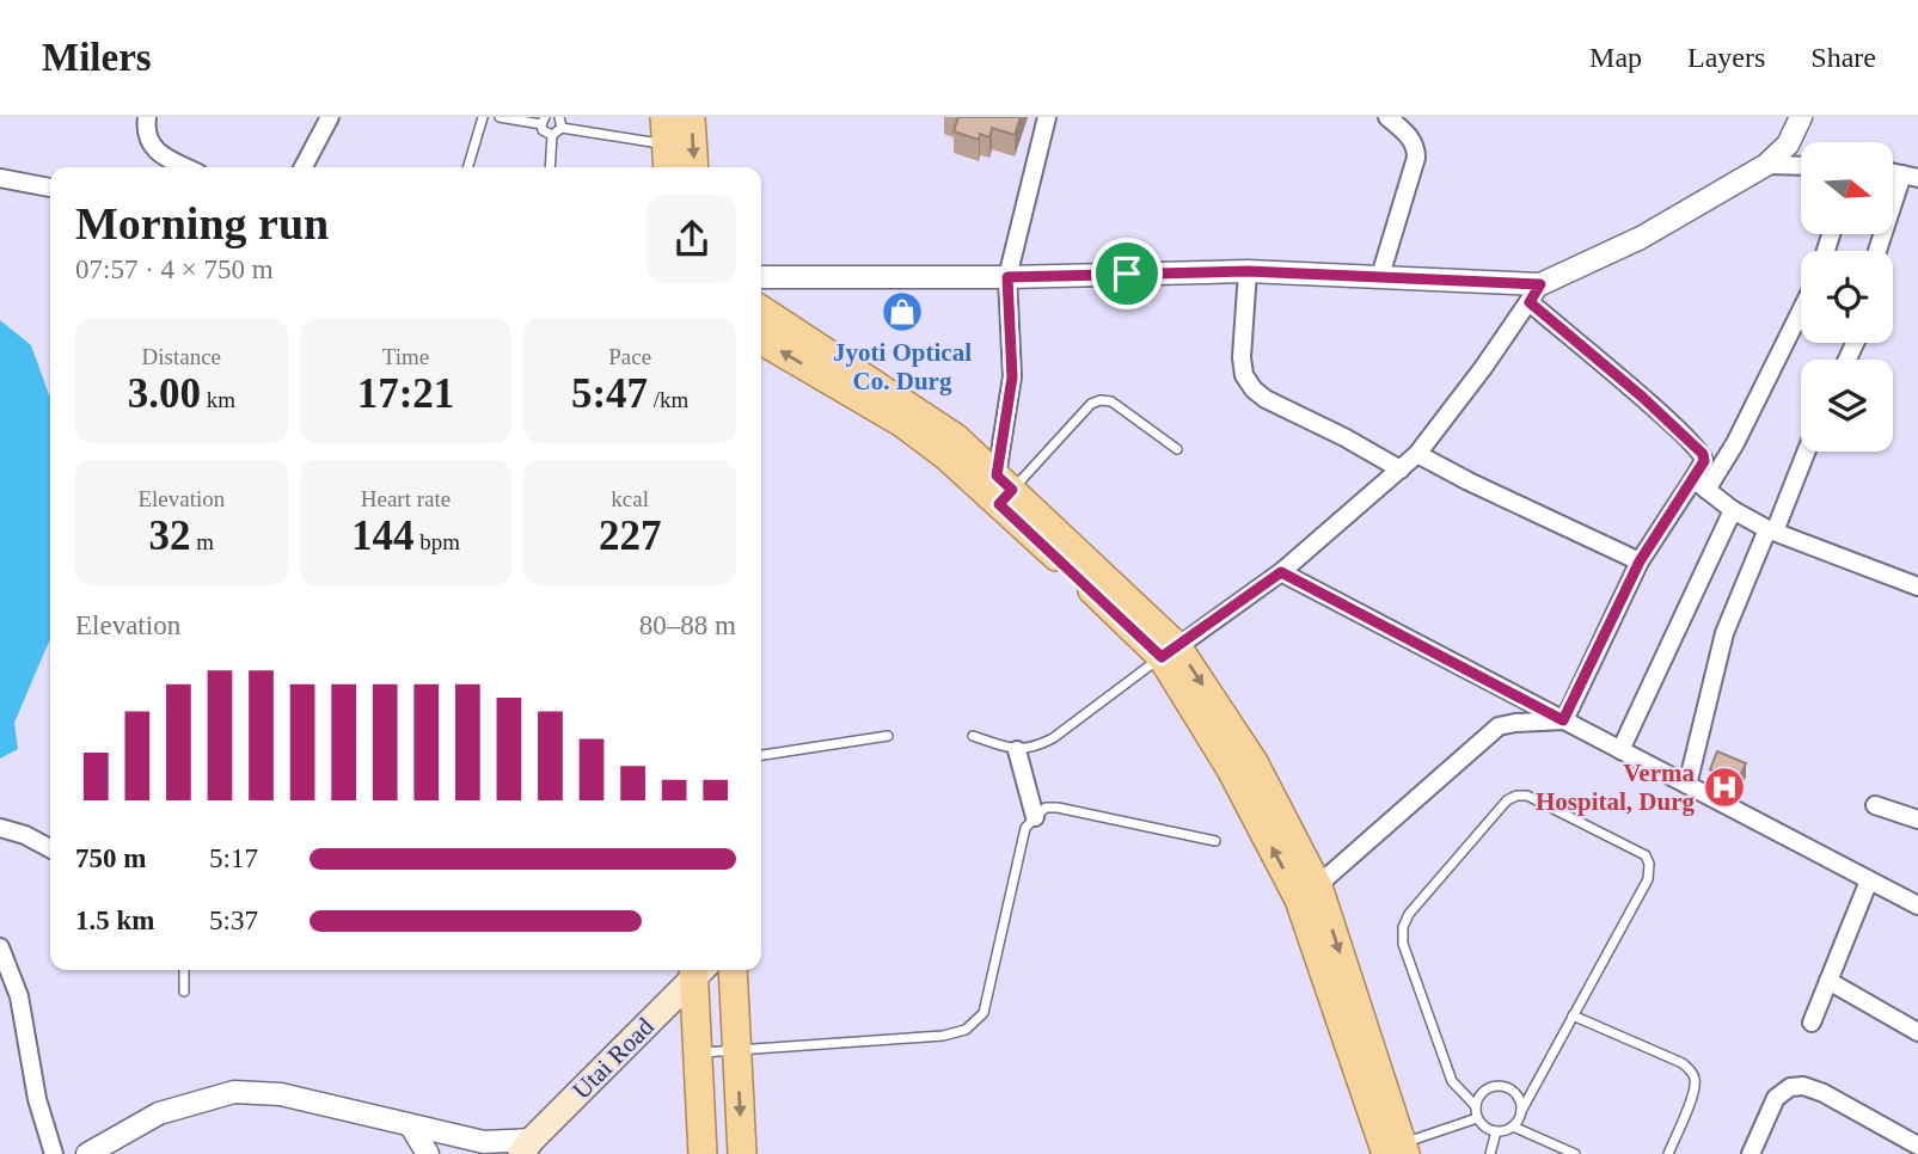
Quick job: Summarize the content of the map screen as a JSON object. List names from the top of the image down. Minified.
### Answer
{"streets":{"main road":["Utai Road"]},"places":{"shop":["Jyoti Optical Co. Durg"],"hospital":["Verma Hospital, Durg"]},"north":"right","page":{"header":"Milers","nav":["Map","Layers","Share"],"heading":["Morning run","07:57 · 4 × 750 m"],"stats":[["Distance","3.00 km"],["Time","17:21"],["Pace","5:47 /km"],["Elevation","32 m"],["Heart rate","144 bpm"],["kcal","227"]],"chart":["Elevation","80–88 m"],"list":[{"name":"750 m","note":"5:17"},{"name":"1.5 km","note":"5:37"}]}}
